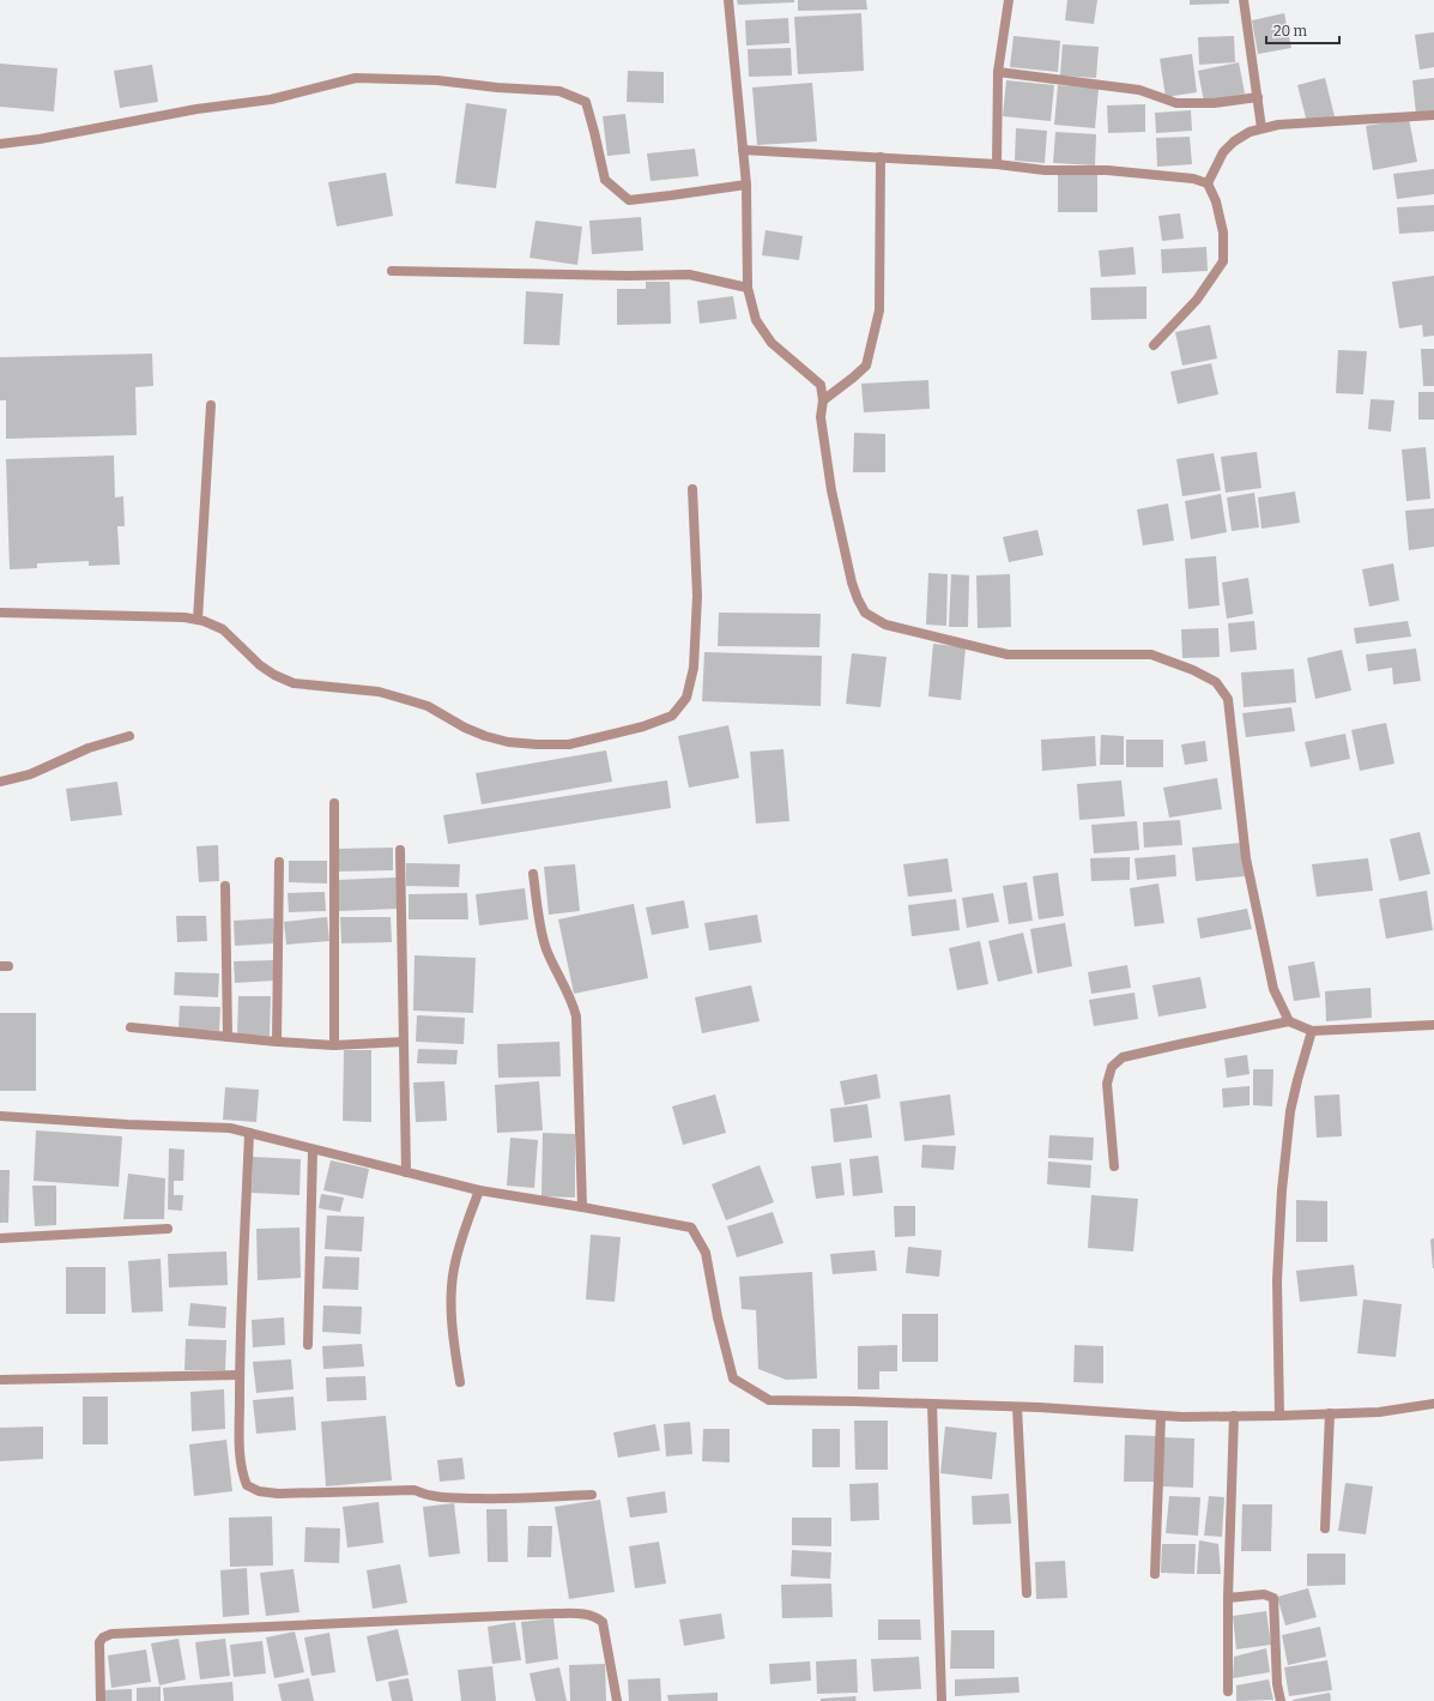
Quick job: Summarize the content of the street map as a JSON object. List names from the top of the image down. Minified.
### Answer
{"scale_bar":"20 m"}
